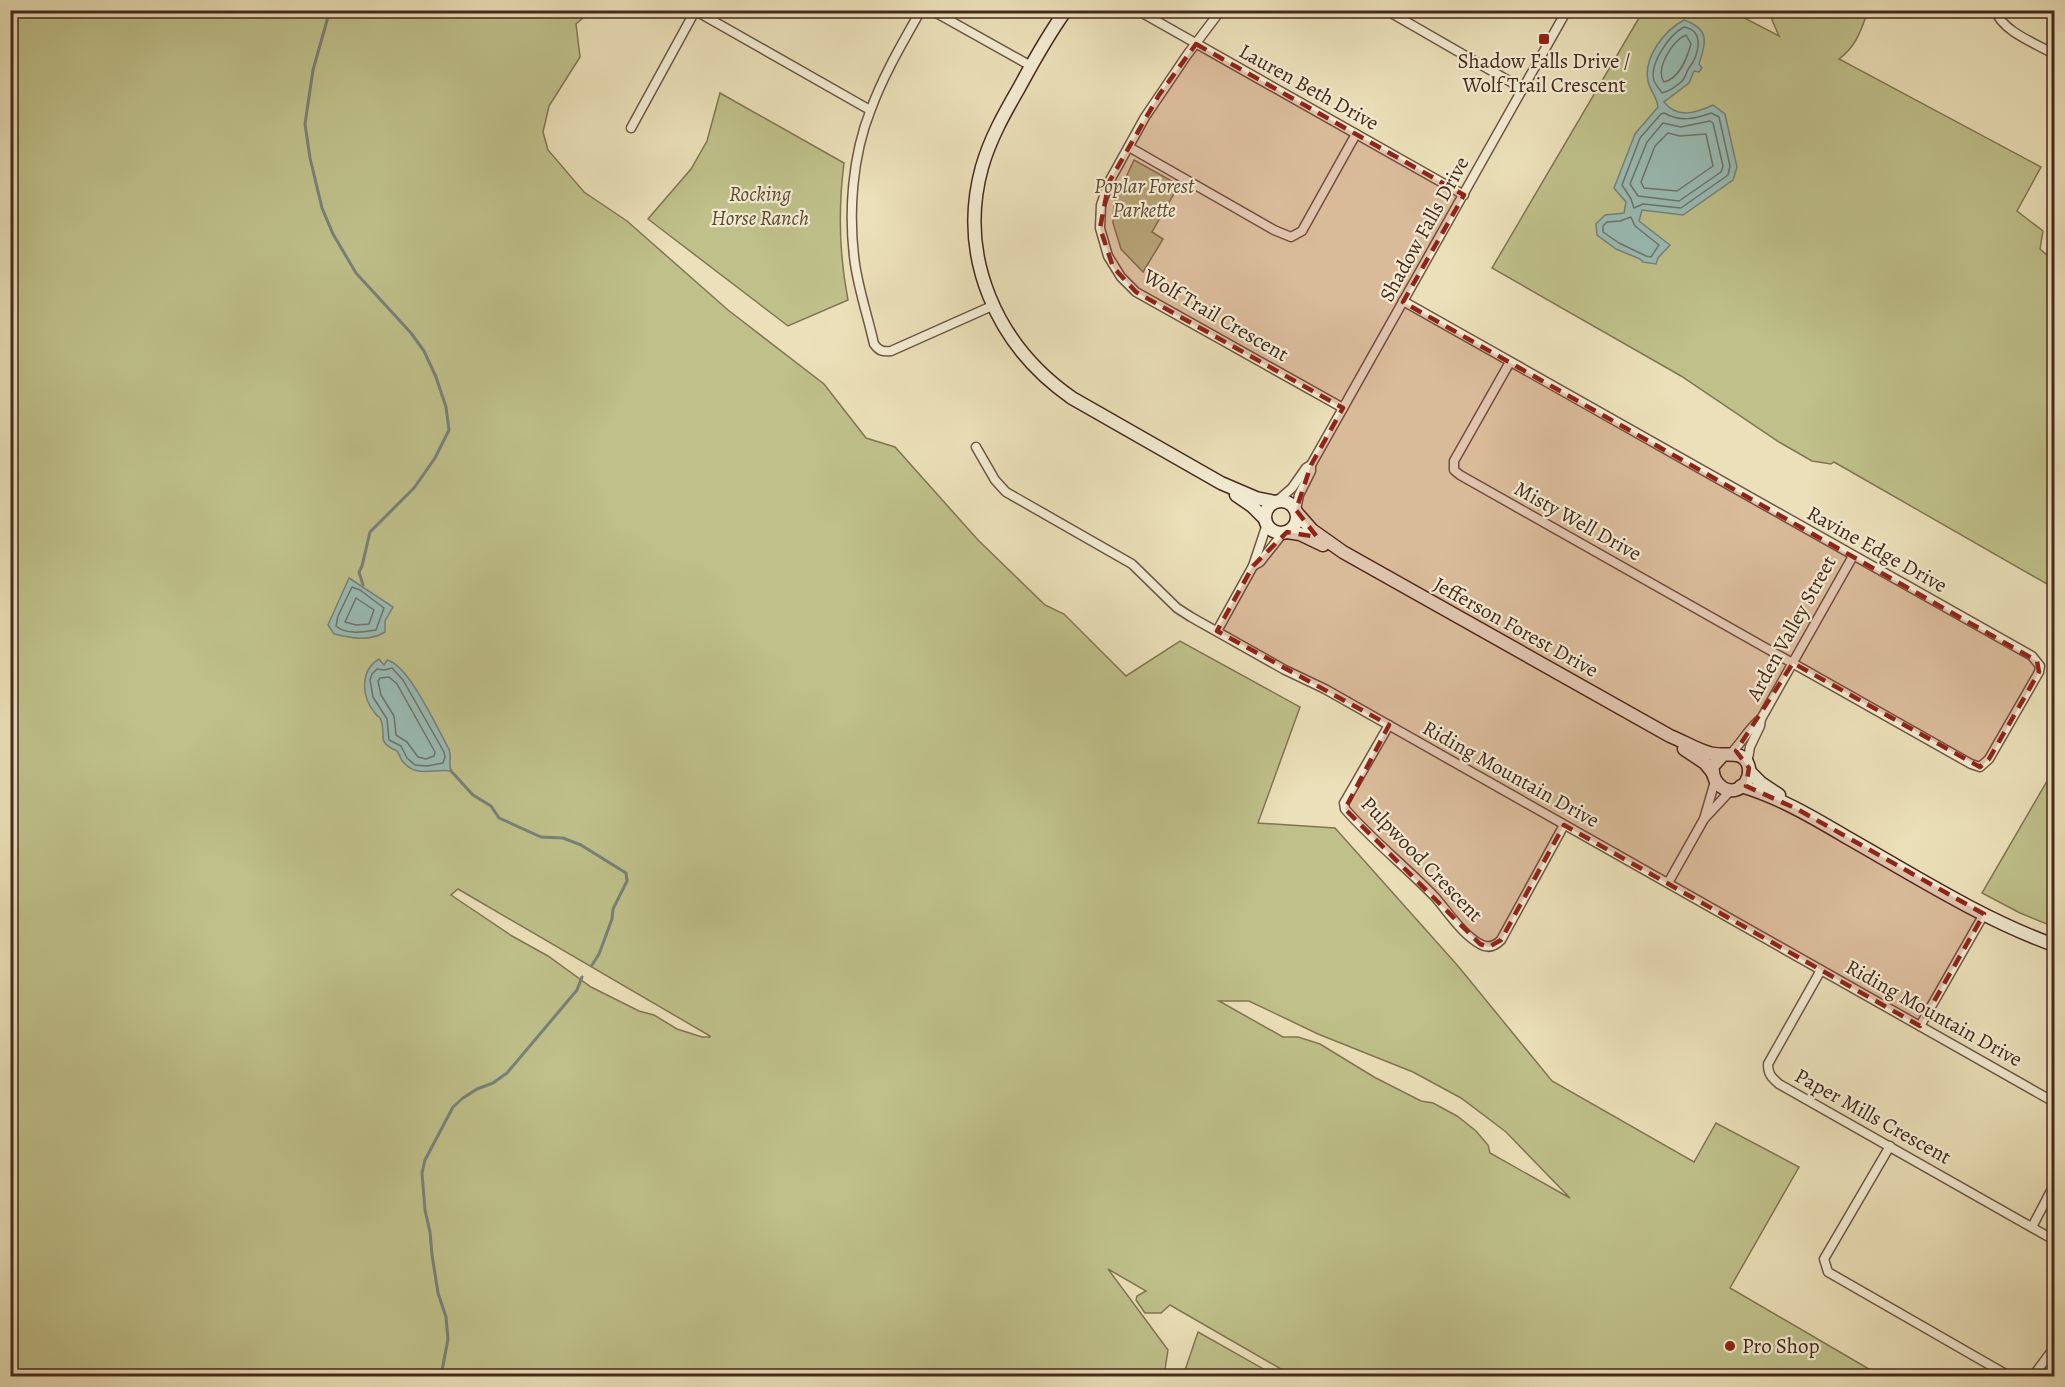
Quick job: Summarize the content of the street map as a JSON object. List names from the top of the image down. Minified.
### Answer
{"streets":{"street":["Lauren Beth Drive","Shadow Falls Drive","Wolf Trail Crescent","Misty Well Drive","Ravine Edge Drive","Jefferson Forest Drive","Arden Valley Street","Riding Mountain Drive","Pulpwood Crescent","Paper Mills Crescent"]},"crossings":[["Lauren Beth Drive","Shadow Falls Drive"],["Lauren Beth Drive","Wolf Trail Crescent"],["Shadow Falls Drive","Wolf Trail Crescent"],["Shadow Falls Drive","Ravine Edge Drive"],["Shadow Falls Drive","Jefferson Forest Drive"],["Misty Well Drive","Ravine Edge Drive"],["Misty Well Drive","Arden Valley Street"],["Ravine Edge Drive","Arden Valley Street"],["Jefferson Forest Drive","Arden Valley Street"],["Riding Mountain Drive","Pulpwood Crescent"],["Riding Mountain Drive","Paper Mills Crescent"]],"parks":["Poplar Forest Parkette","Rocking Horse Ranch"],"places":{"transit":["Shadow Falls Drive / Wolf Trail Crescent"],"other":["Pro Shop"]}}
